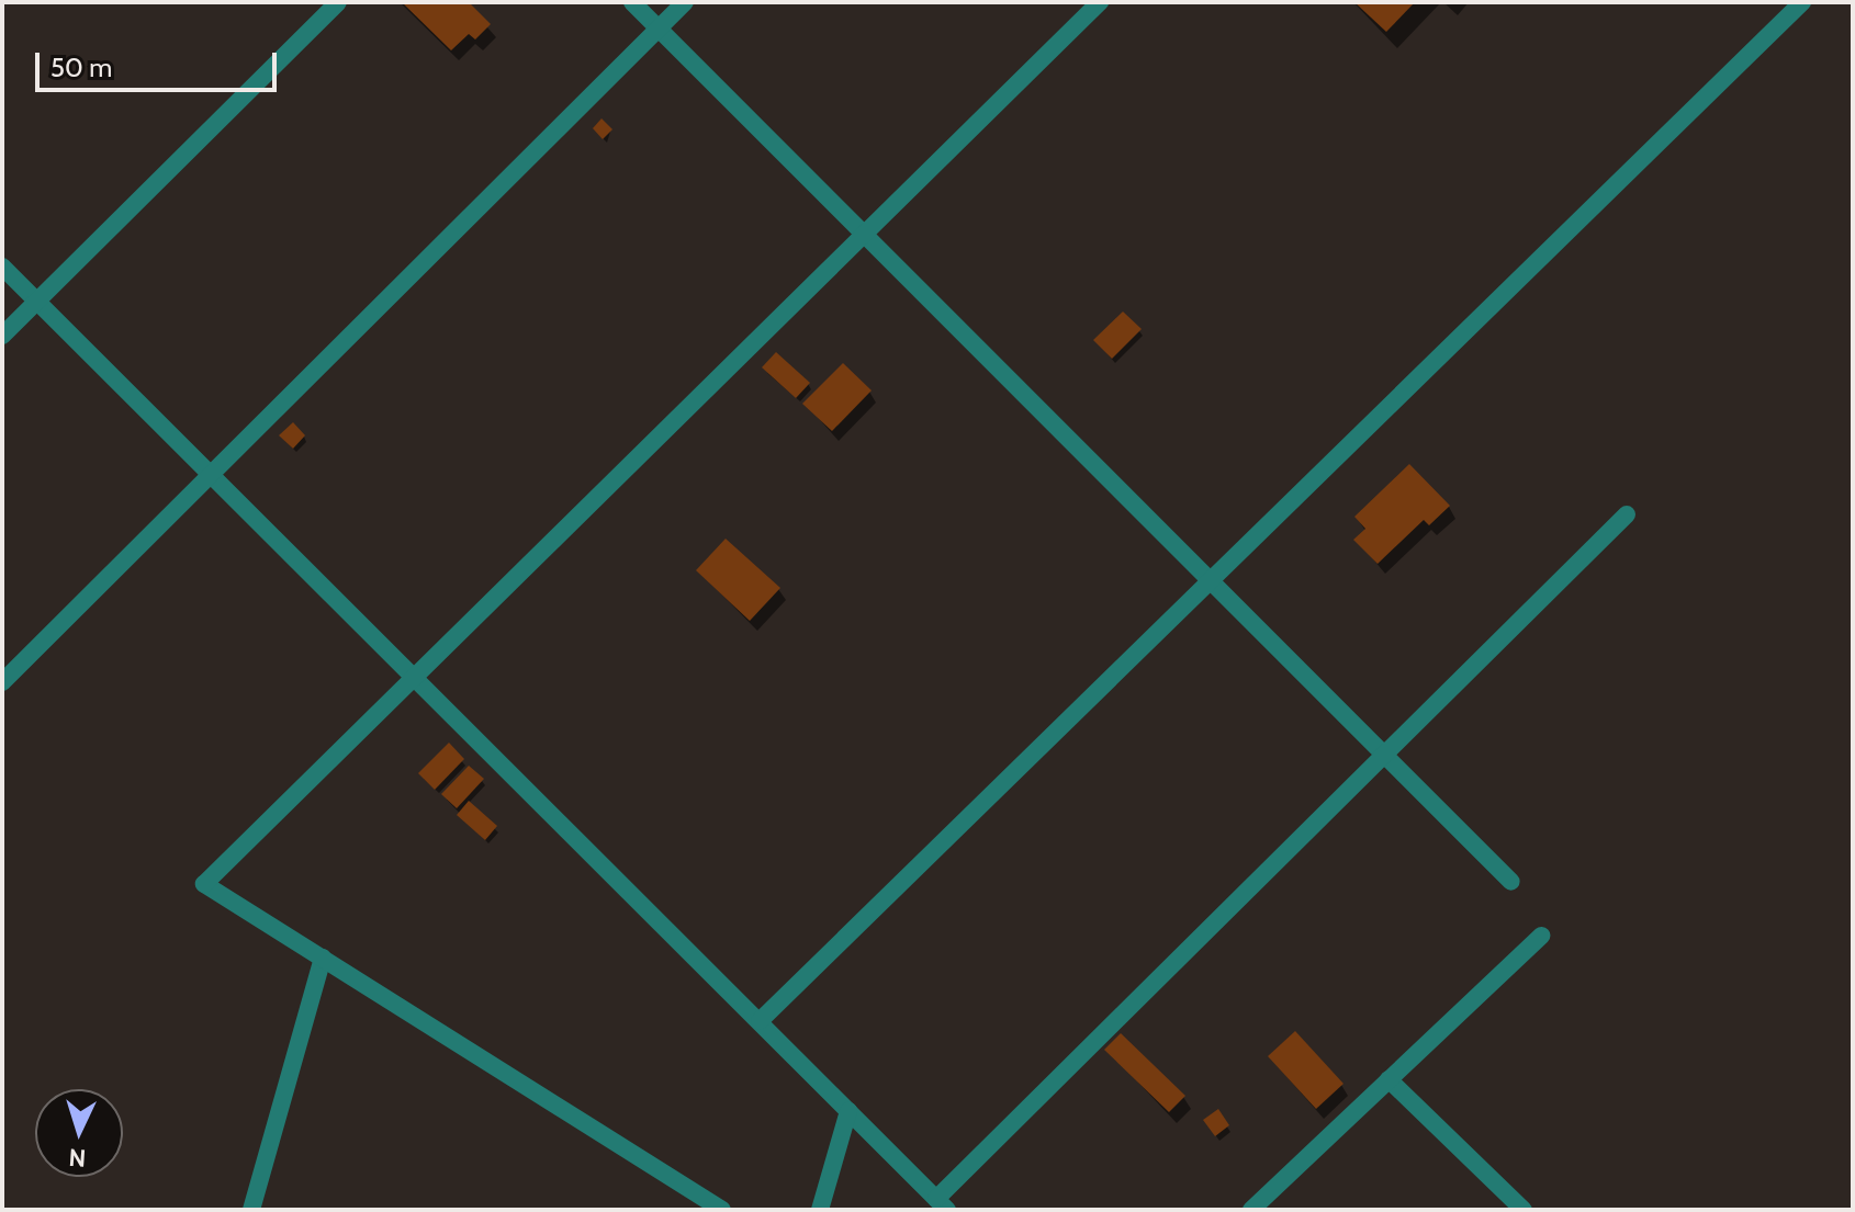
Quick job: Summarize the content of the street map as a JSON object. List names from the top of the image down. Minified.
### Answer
{"scale_bar":"50 m","north":"bottom"}
